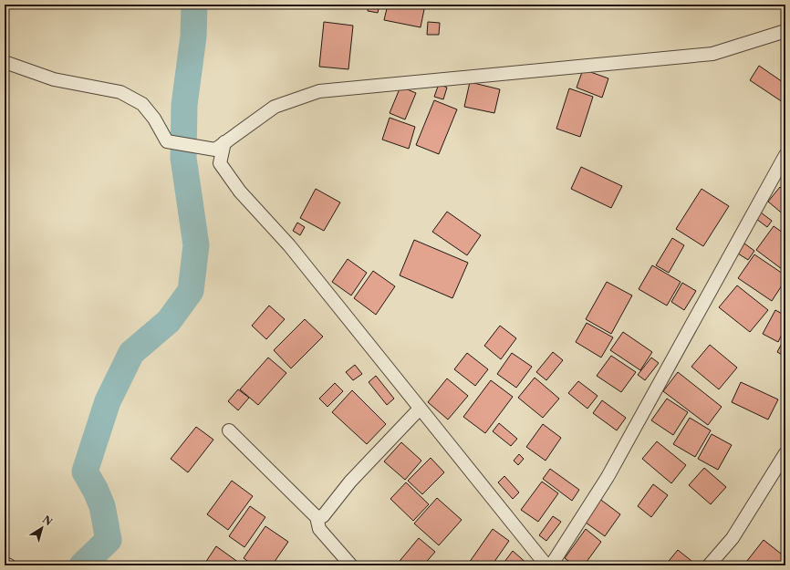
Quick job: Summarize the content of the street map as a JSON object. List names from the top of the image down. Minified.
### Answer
{"north":"top right"}
